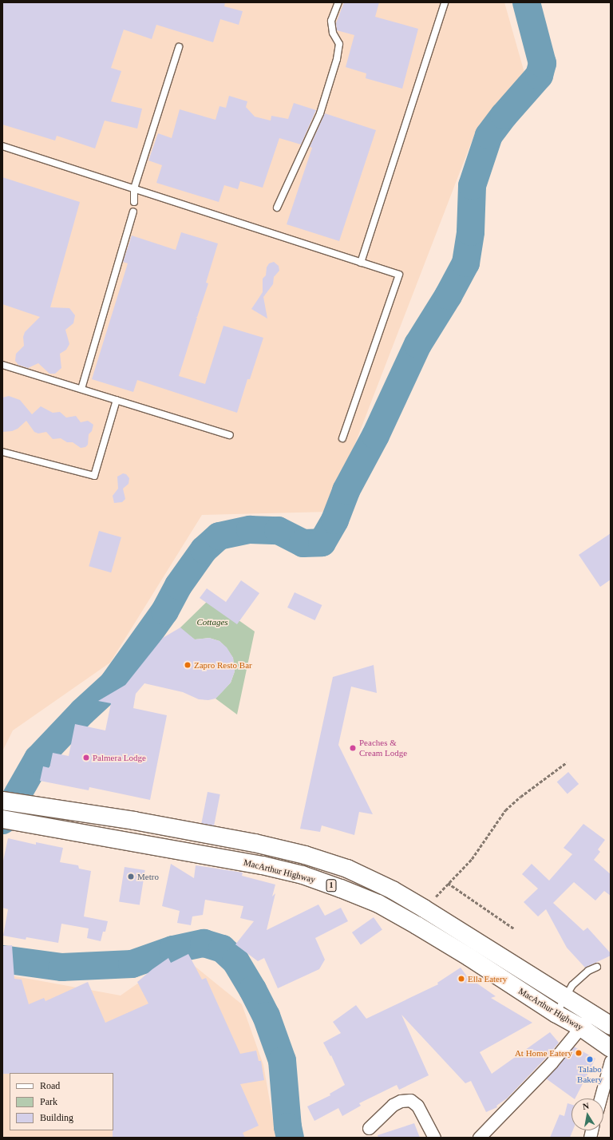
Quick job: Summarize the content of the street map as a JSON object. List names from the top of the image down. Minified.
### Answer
{"streets":{"highway":["MacArthur Highway","1"]},"parks":["Cottages"],"places":["Zapro Resto Bar","Peaches & Cream Lodge","Palmera Lodge","Metro","Ella Eatery","At Home Eatery","Talabo Bakery"],"legend":["Road","Park","Building"],"north":"top"}
